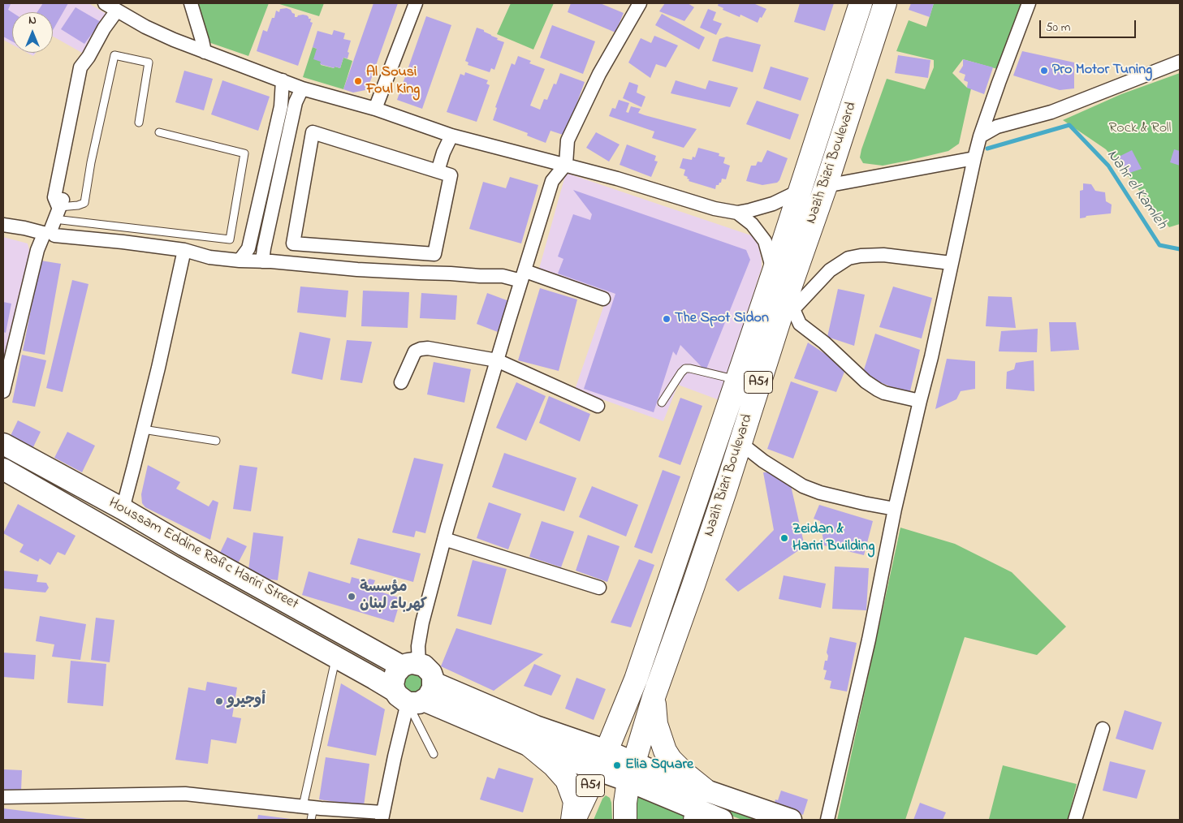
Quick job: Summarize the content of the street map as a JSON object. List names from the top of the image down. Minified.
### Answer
{"streets":{"highway":["Nazih Bizri Boulevard","A51"],"main road":["Houssam Eddine Rafic Hariri Street"]},"crossings":[["Nazih Bizri Boulevard","A51"],["Nazih Bizri Boulevard","Houssam Eddine Rafic Hariri Street"],["A51","Houssam Eddine Rafic Hariri Street"]],"water":["Nahr el Kamleh"],"parks":["Rock & Roll"],"places":["Pro Motor Tuning","Al Sousi Foul King","The Spot Sidon","Zeidan & Hariri Building","مؤسسة كهرباء لبنان","أوجيرو","Elia Square"],"scale_bar":"50 m","north":"top"}
